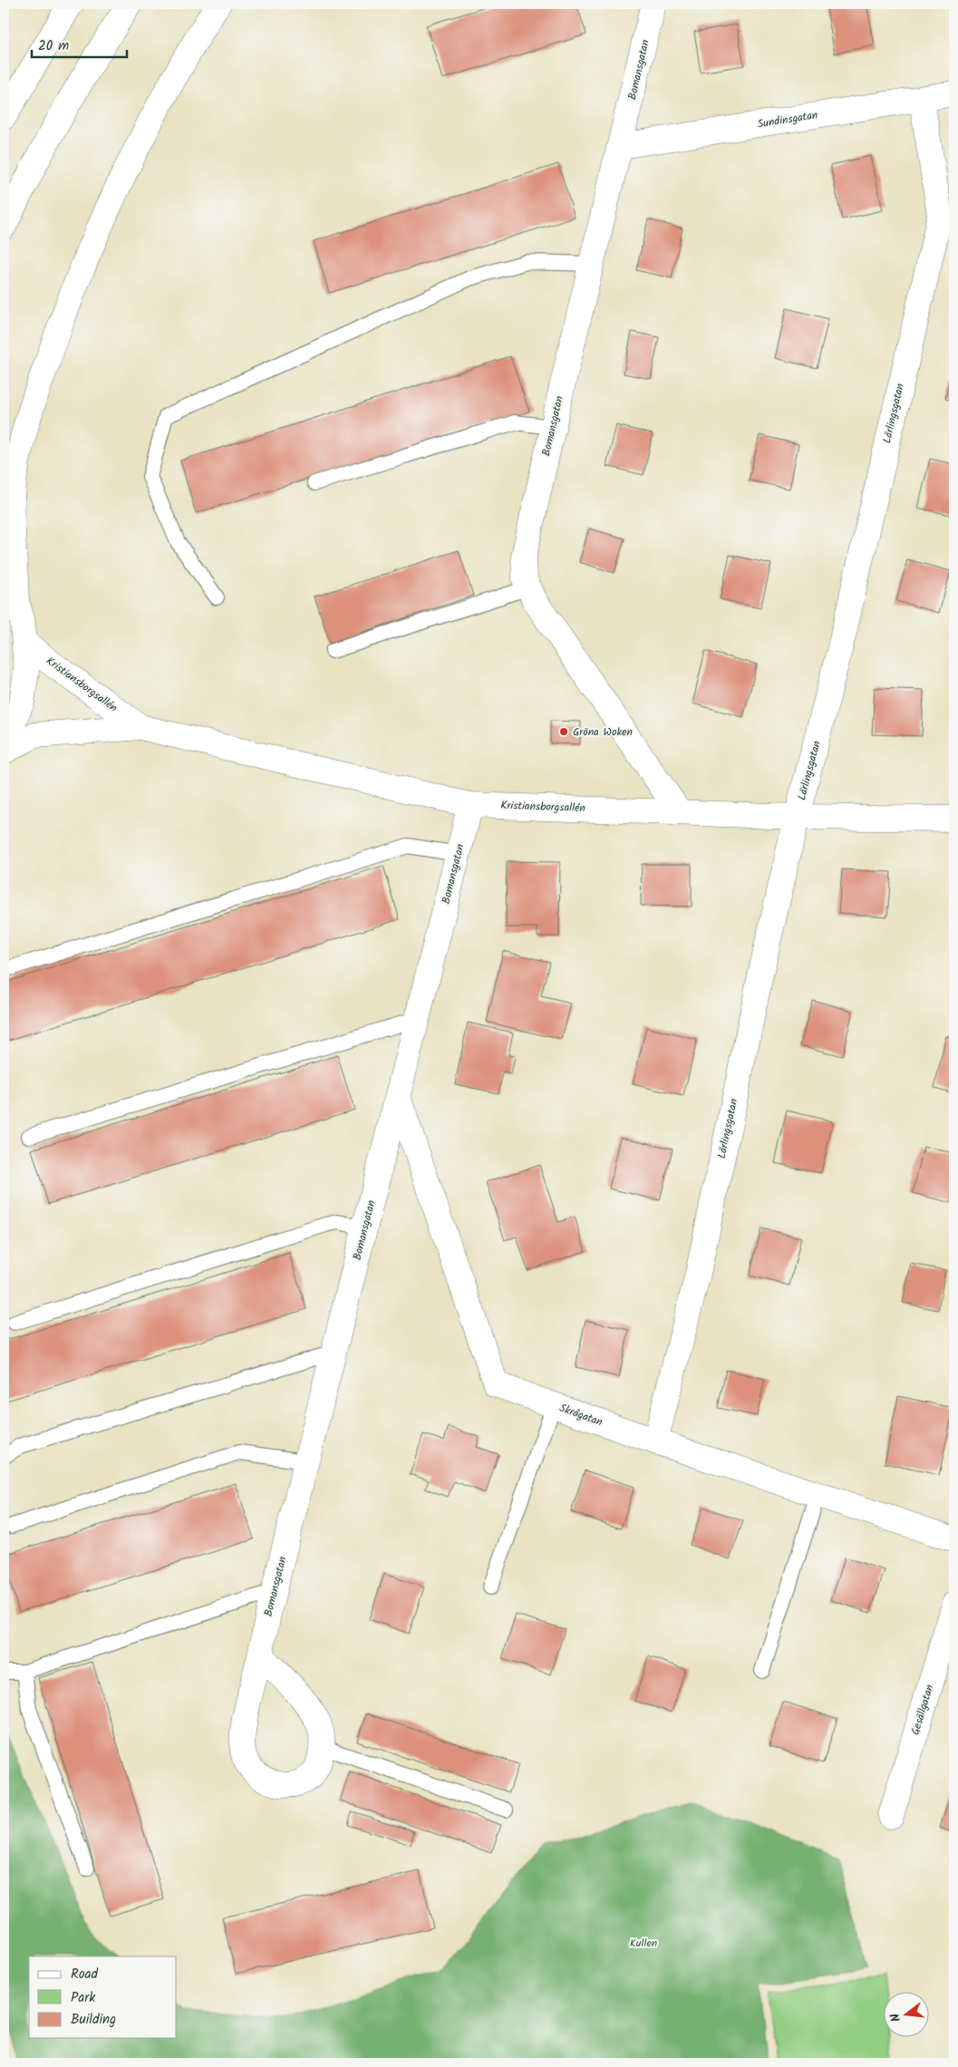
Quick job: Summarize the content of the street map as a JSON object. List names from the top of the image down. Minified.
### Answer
{"streets":{"main road":["Bomansgatan","Sundinsgatan","Lärlingsgatan","Kristiansborgsallén","Skrågatan","Gesällgatan"]},"crossings":[["Bomansgatan","Sundinsgatan"],["Bomansgatan","Kristiansborgsallén"],["Bomansgatan","Skrågatan"],["Sundinsgatan","Lärlingsgatan"],["Lärlingsgatan","Kristiansborgsallén"],["Lärlingsgatan","Skrågatan"]],"parks":["Kullen"],"places":["Gröna Woken"],"legend":["Road","Park","Building"],"scale_bar":"20 m","north":"left"}
